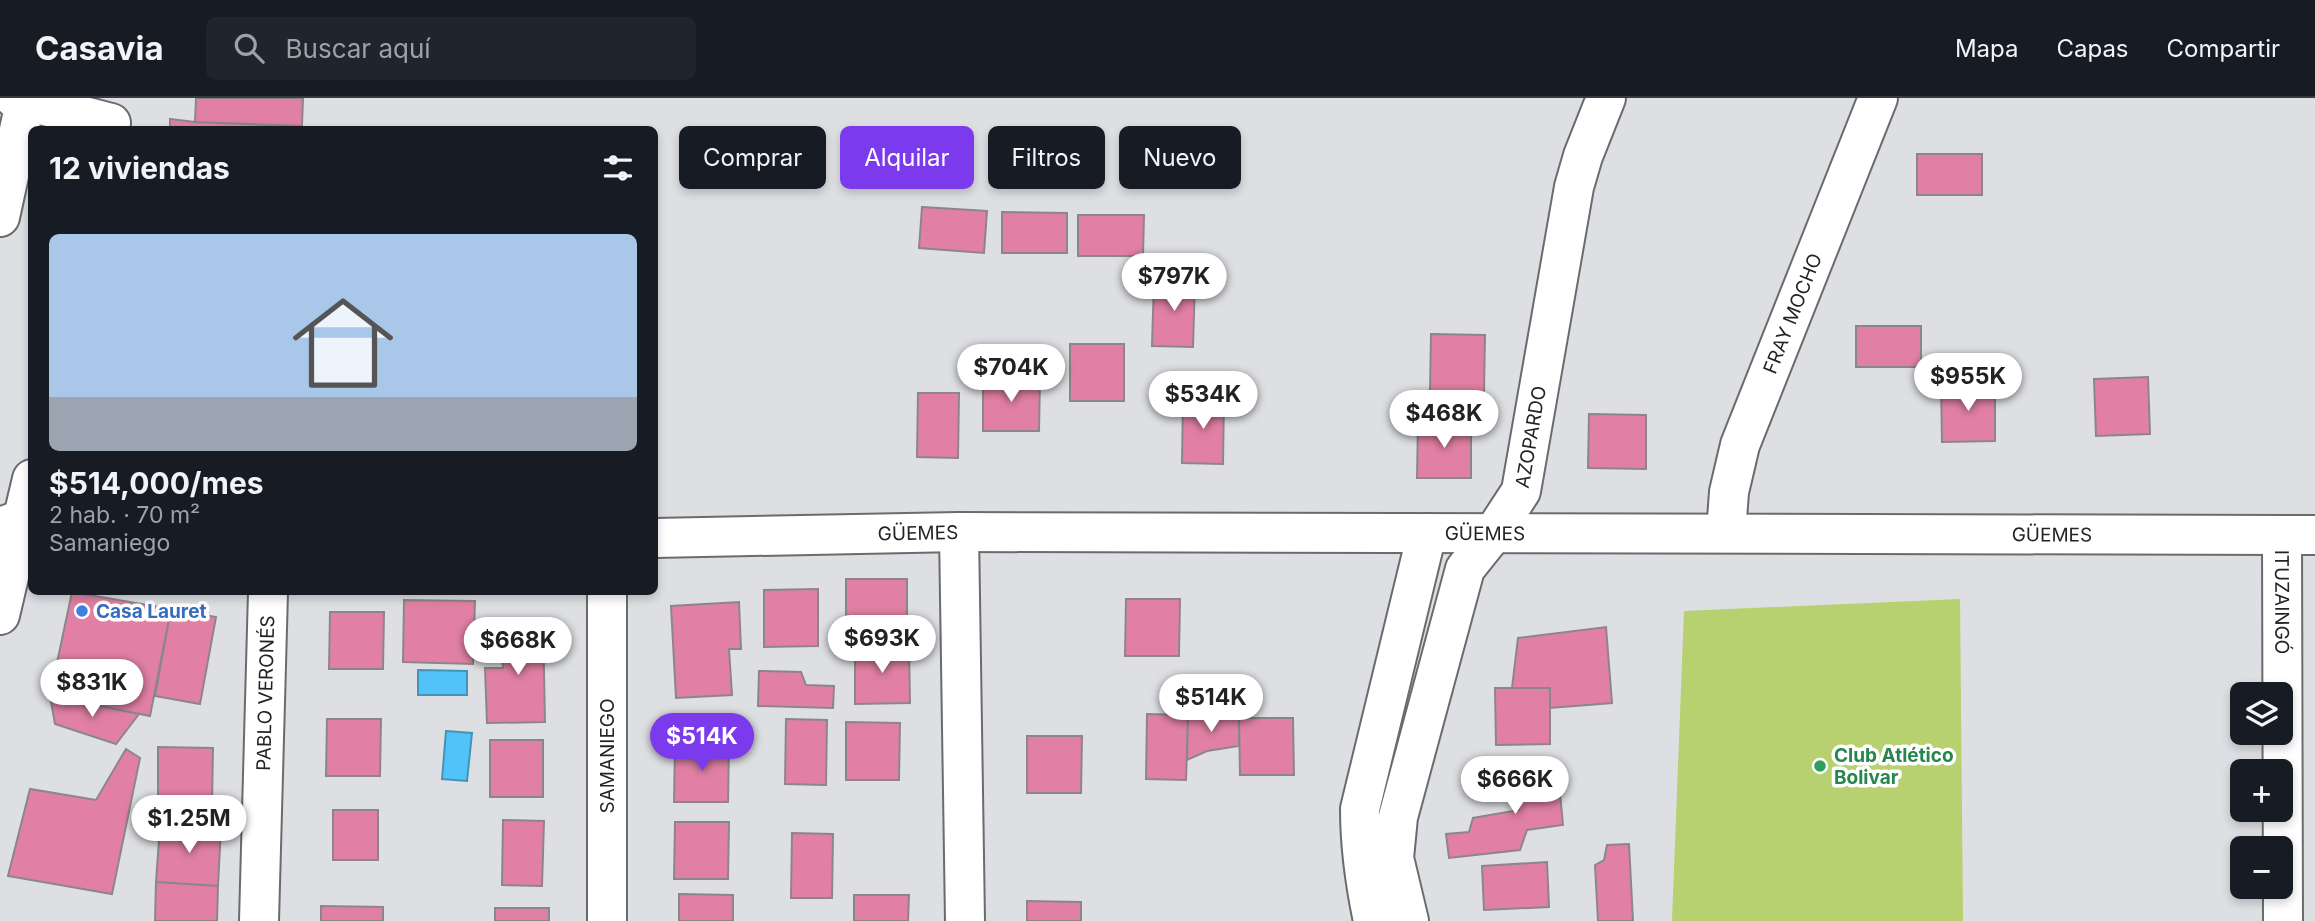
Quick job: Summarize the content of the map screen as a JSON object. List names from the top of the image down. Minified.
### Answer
{"streets":{"street":["FRAY MOCHO","AZOPARDO","GÜEMES","ITUZAINGÓ","PABLO VERONÉS","SAMANIEGO"]},"crossings":[["FRAY MOCHO","GÜEMES"],["AZOPARDO","GÜEMES"],["GÜEMES","ITUZAINGÓ"]],"places":["Casa Lauret","Club Atlético Bolivar"],"page":{"header":"Casavia","search":"Buscar aquí","nav":["Mapa","Capas","Compartir"],"chip":["Comprar","Alquilar","Filtros","Nuevo"],"heading":"12 viviendas","list":[{"name":"$514,000/mes","note":"2 hab. · 70 m² · Samaniego"}],"price":["$797K","$704K","$955K","$534K","$468K","$693K","$668K","$831K","$514K","$514K","$666K","$1.25M"],"map_buttons":["+","−"]}}
